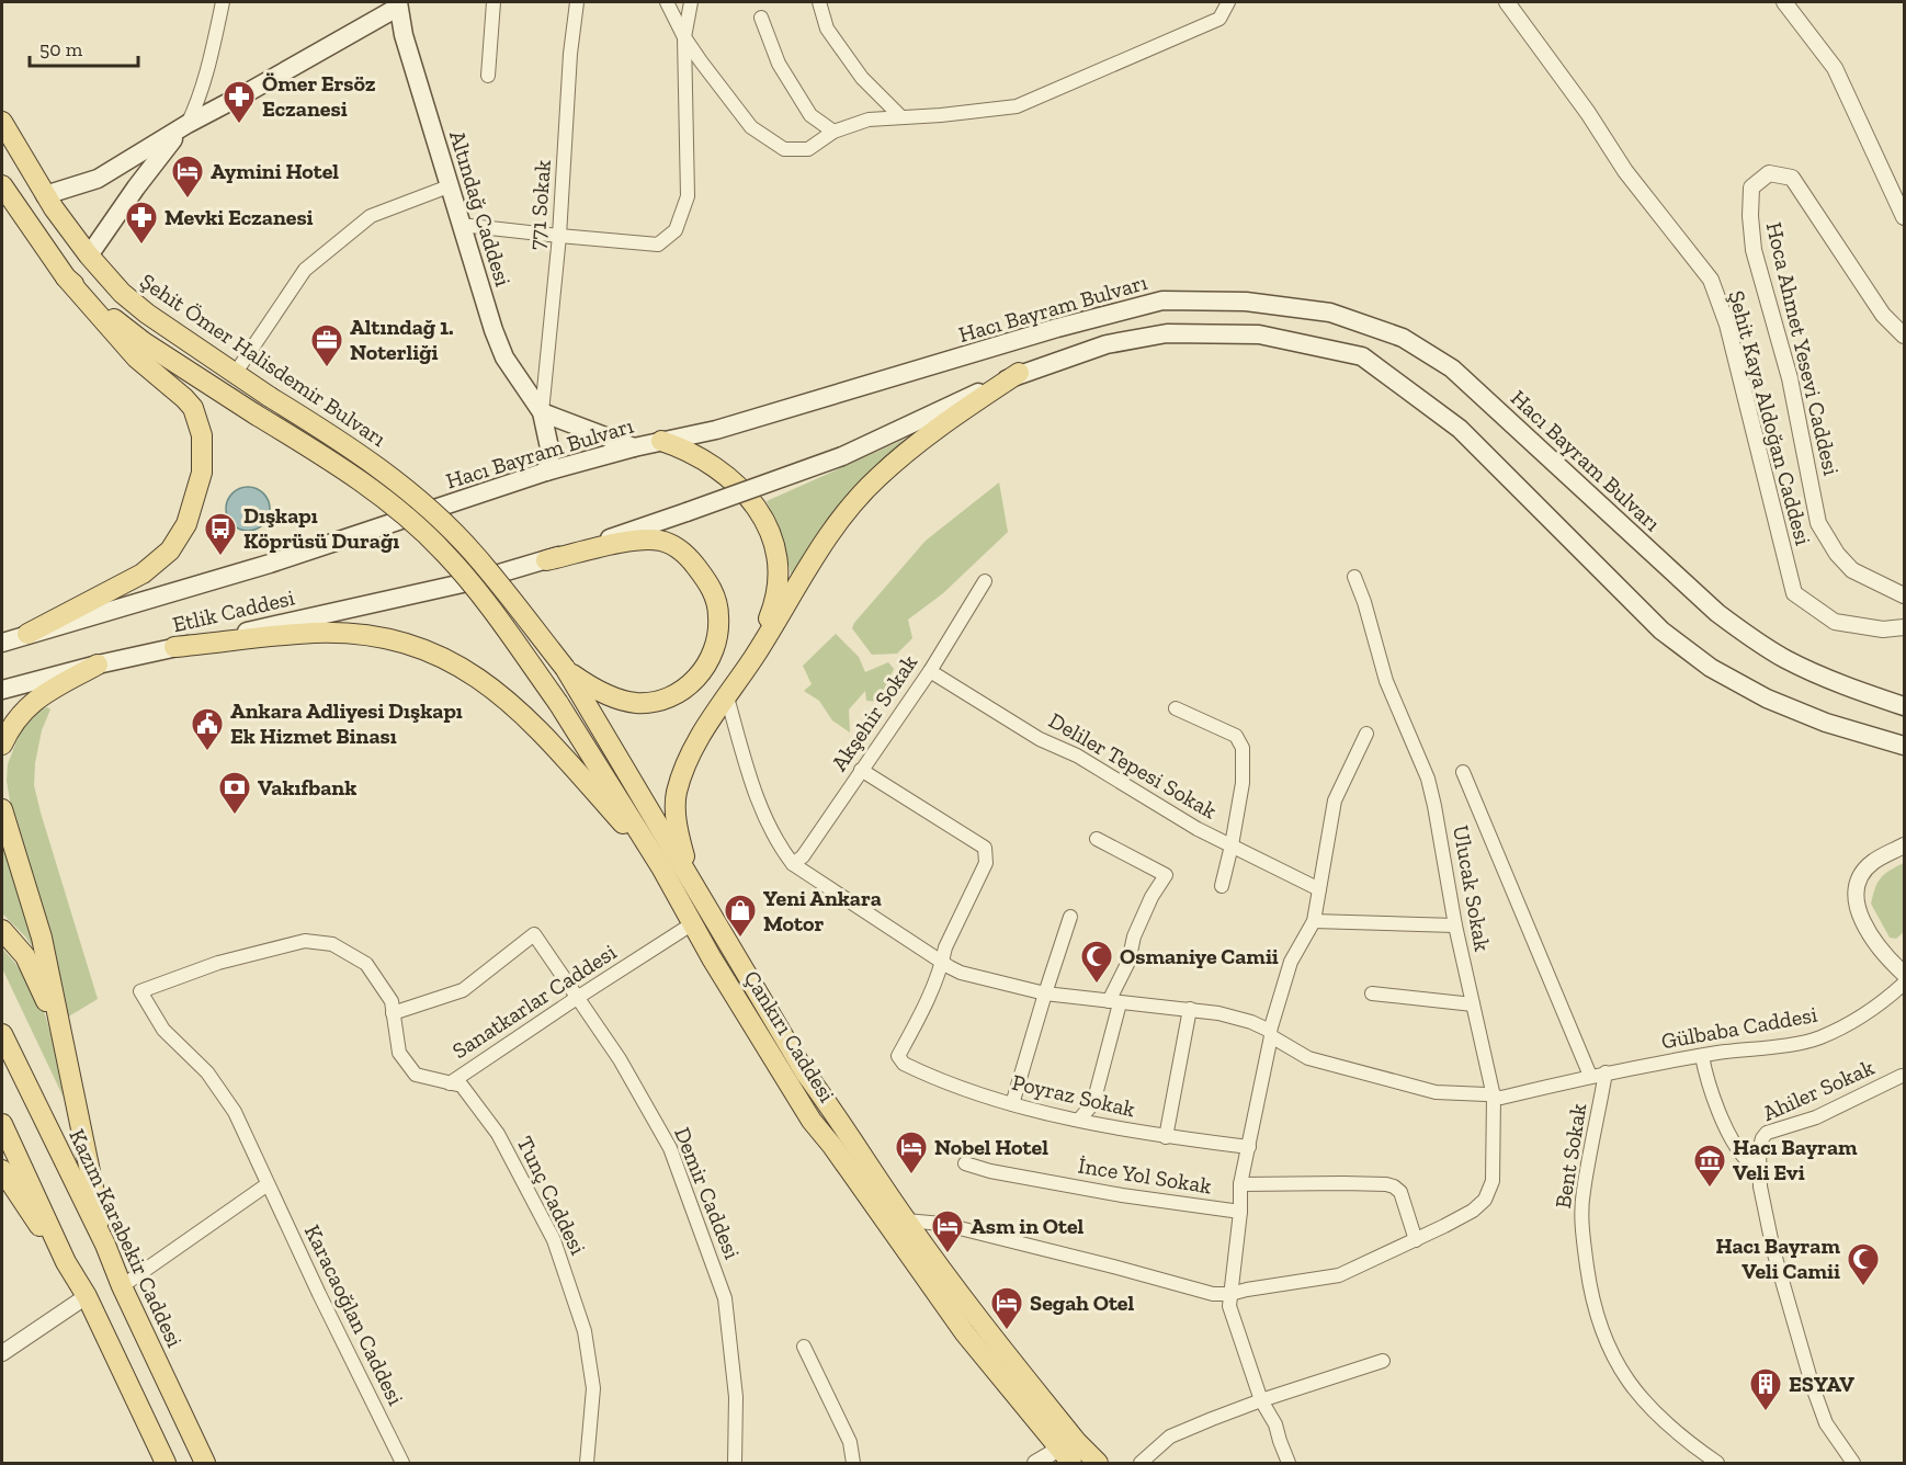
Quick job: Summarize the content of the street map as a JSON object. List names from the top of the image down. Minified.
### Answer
{"streets":{"main road":["Altındağ Caddesi","Hacı Bayram Bulvarı","Şehit Ömer Halisdemir Bulvarı","Etlik Caddesi","Çankırı Caddesi","Kazım Karabekir Caddesi"],"street":["771 Sokak","Hoca Ahmet Yesevi Caddesi","Şehit Kaya Aldoğan Caddesi","Akşehir Sokak","Deliler Tepesi Sokak","Ulucak Sokak","Sanatkarlar Caddesi","Gülbaba Caddesi","Ahiler Sokak","Poyraz Sokak","Bent Sokak","İnce Yol Sokak","Demir Caddesi","Tunç Caddesi","Karacaoğlan Caddesi"]},"crossings":[["771 Sokak","Altındağ Caddesi"],["Altındağ Caddesi","Hacı Bayram Bulvarı"],["Hacı Bayram Bulvarı","Etlik Caddesi"],["Şehit Ömer Halisdemir Bulvarı","Çankırı Caddesi"],["Akşehir Sokak","Deliler Tepesi Sokak"],["Akşehir Sokak","Gülbaba Caddesi"],["Ulucak Sokak","Gülbaba Caddesi"],["Sanatkarlar Caddesi","Çankırı Caddesi"],["Sanatkarlar Caddesi","Demir Caddesi"],["Sanatkarlar Caddesi","Tunç Caddesi"],["Sanatkarlar Caddesi","Karacaoğlan Caddesi"],["Gülbaba Caddesi","Poyraz Sokak"],["Gülbaba Caddesi","Bent Sokak"]],"places":{"pharmacy":["Ömer Ersöz Eczanesi","Mevki Eczanesi"],"hotel":["Aymini Hotel","Nobel Hotel","Asm in Otel","Segah Otel"],"office":["Altındağ 1. Noterliği"],"bus stop":["Dışkapı Köprüsü Durağı"],"public building":["Ankara Adliyesi Dışkapı Ek Hizmet Binası"],"bank":["Vakıfbank"],"shop":["Yeni Ankara Motor"],"mosque":["Osmaniye Camii","Hacı Bayram Veli Camii"],"museum":["Hacı Bayram Veli Evi"],"building":["ESYAV"]},"scale_bar":"50 m"}
